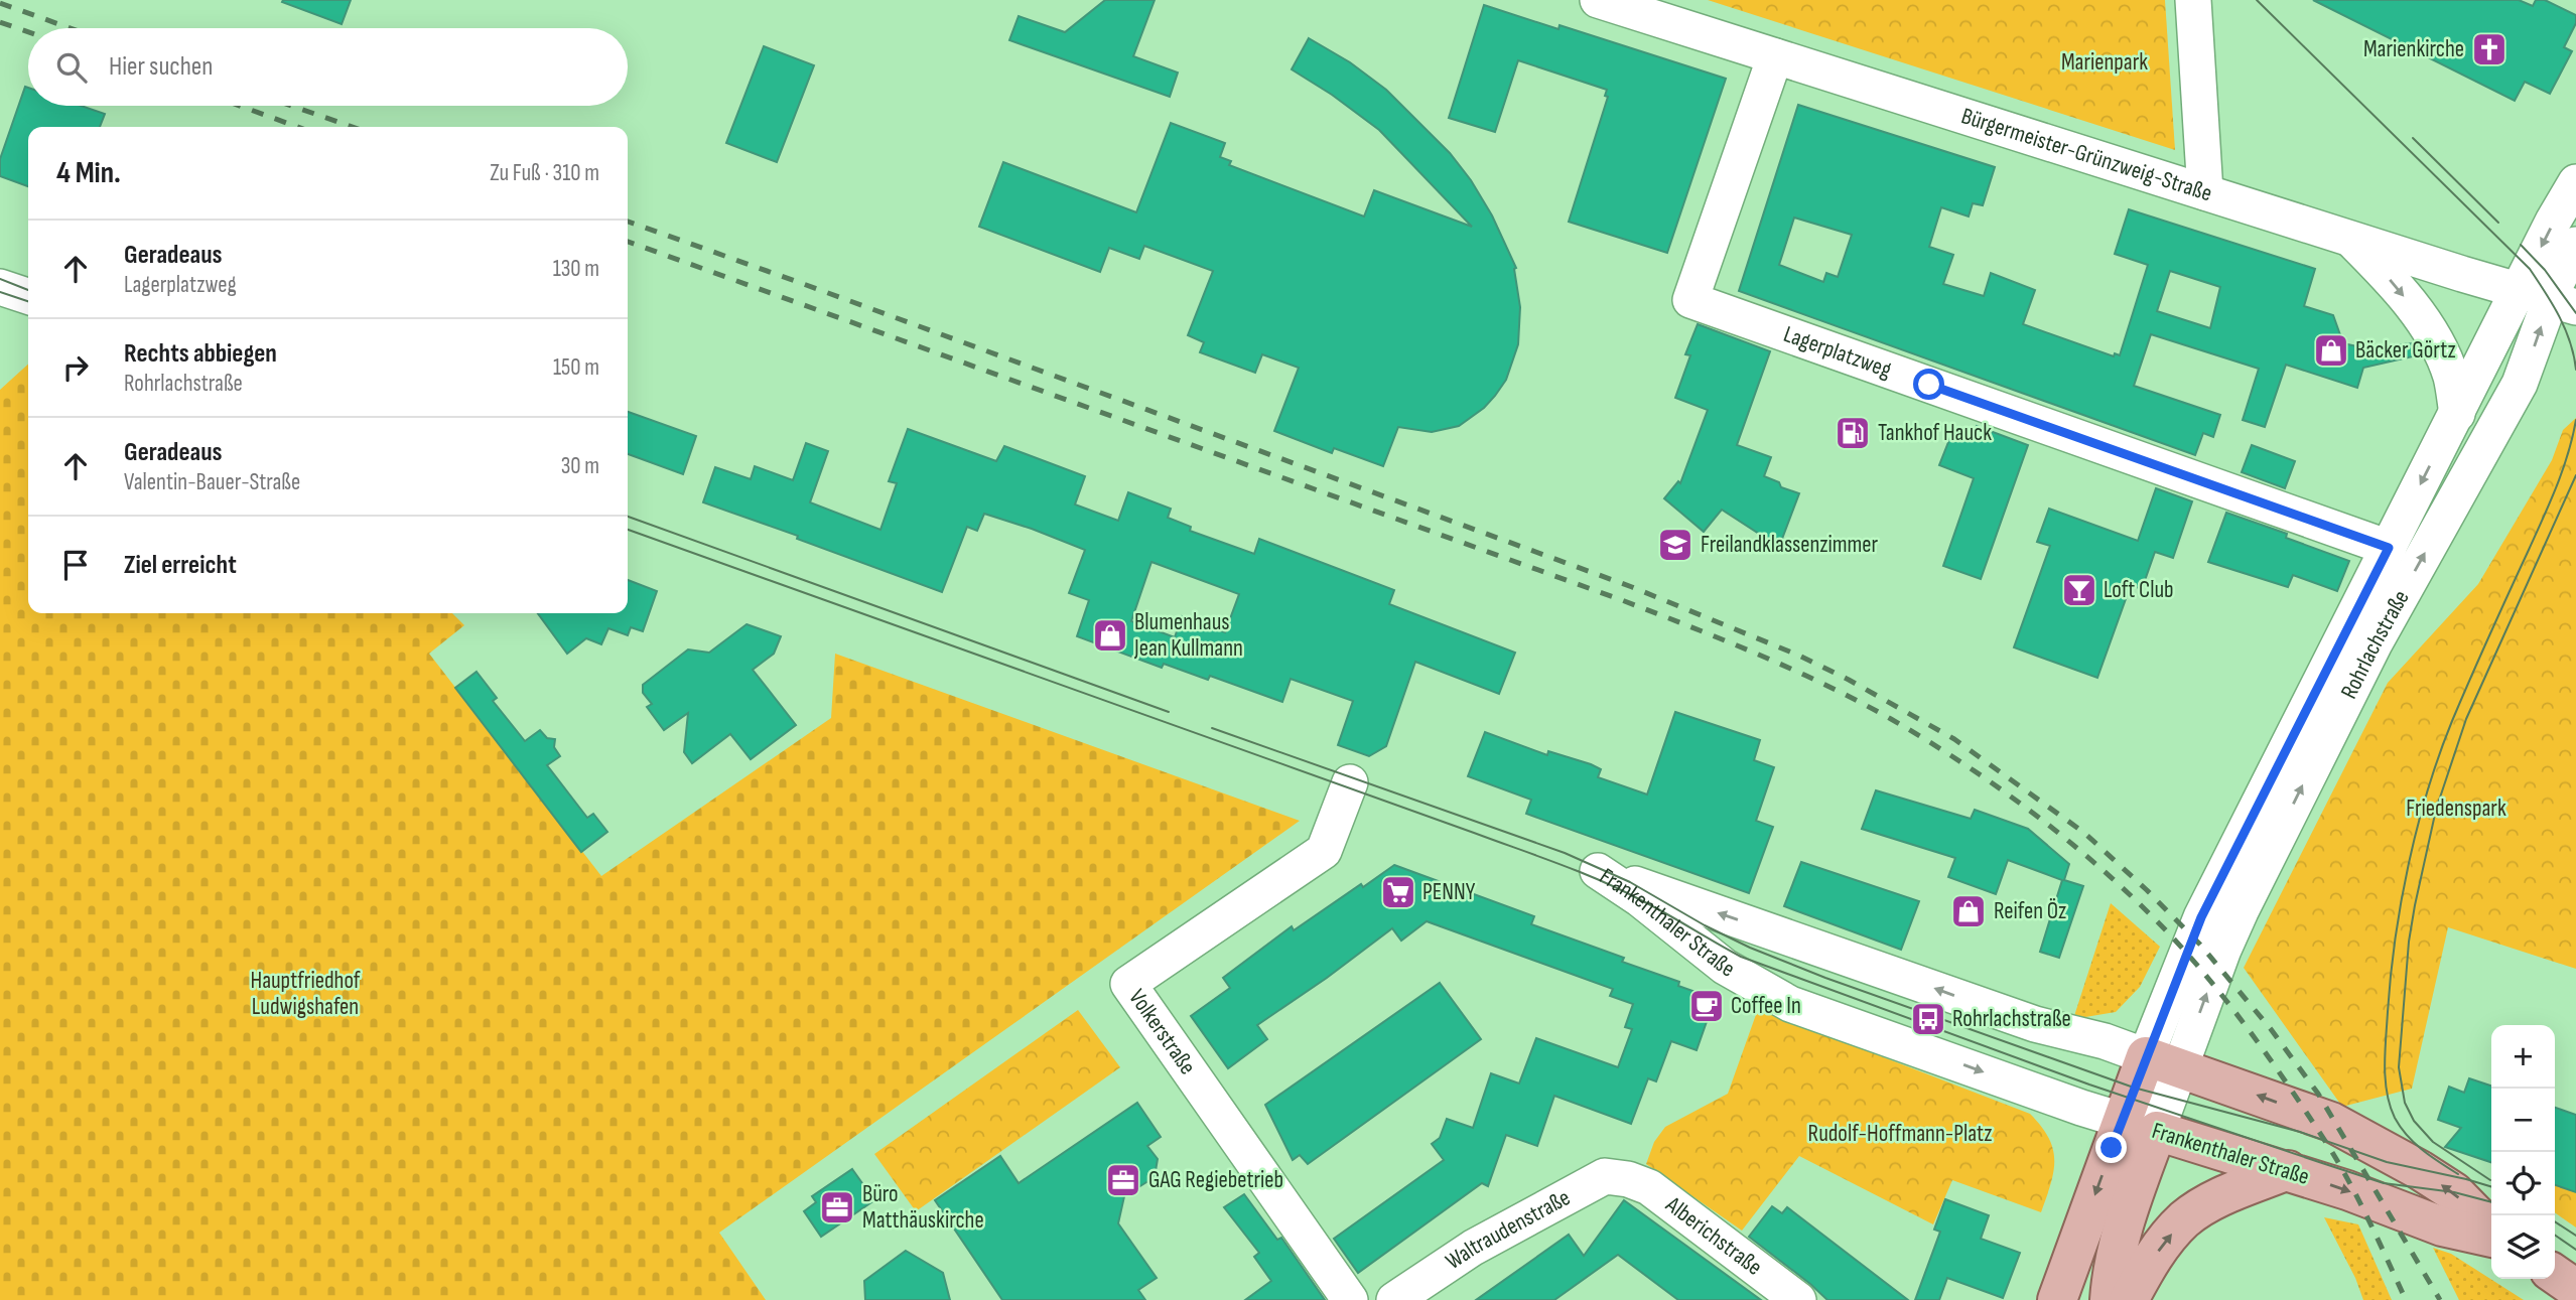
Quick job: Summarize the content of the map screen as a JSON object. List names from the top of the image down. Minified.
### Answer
{"streets":{"main road":["Frankenthaler Straße"],"street":["Bürgermeister-Grünzweig-Straße","Lagerplatzweg","Rohrlachstraße","Volkerstraße","Waltraudenstraße","Alberichstraße"]},"crossings":[["Bürgermeister-Grünzweig-Straße","Lagerplatzweg"],["Bürgermeister-Grünzweig-Straße","Rohrlachstraße"],["Lagerplatzweg","Rohrlachstraße"],["Rohrlachstraße","Frankenthaler Straße"],["Waltraudenstraße","Alberichstraße"]],"parks":["Marienpark","Friedenspark","Hauptfriedhof Ludwigshafen","Rudolf-Hoffmann-Platz"],"places":{"church":["Marienkirche"],"shop":["Bäcker Görtz","Blumenhaus Jean Kullmann","Reifen Öz"],"fuel station":["Tankhof Hauck"],"school or university":["Freilandklassenzimmer"],"bar":["Loft Club"],"supermarket":["PENNY"],"cafe":["Coffee In"],"bus stop":["Rohrlachstraße"],"office":["GAG Regiebetrieb","Büro Matthäuskirche"]},"page":{"search":"Hier suchen","heading":["4 Min.","Zu Fuß · 310 m"],"list":[["Geradeaus","Lagerplatzweg","130 m"],["Rechts abbiegen","Rohrlachstraße","150 m"],["Geradeaus","Valentin-Bauer-Straße","30 m"],"Ziel erreicht"],"map_buttons":["+","−"]}}
